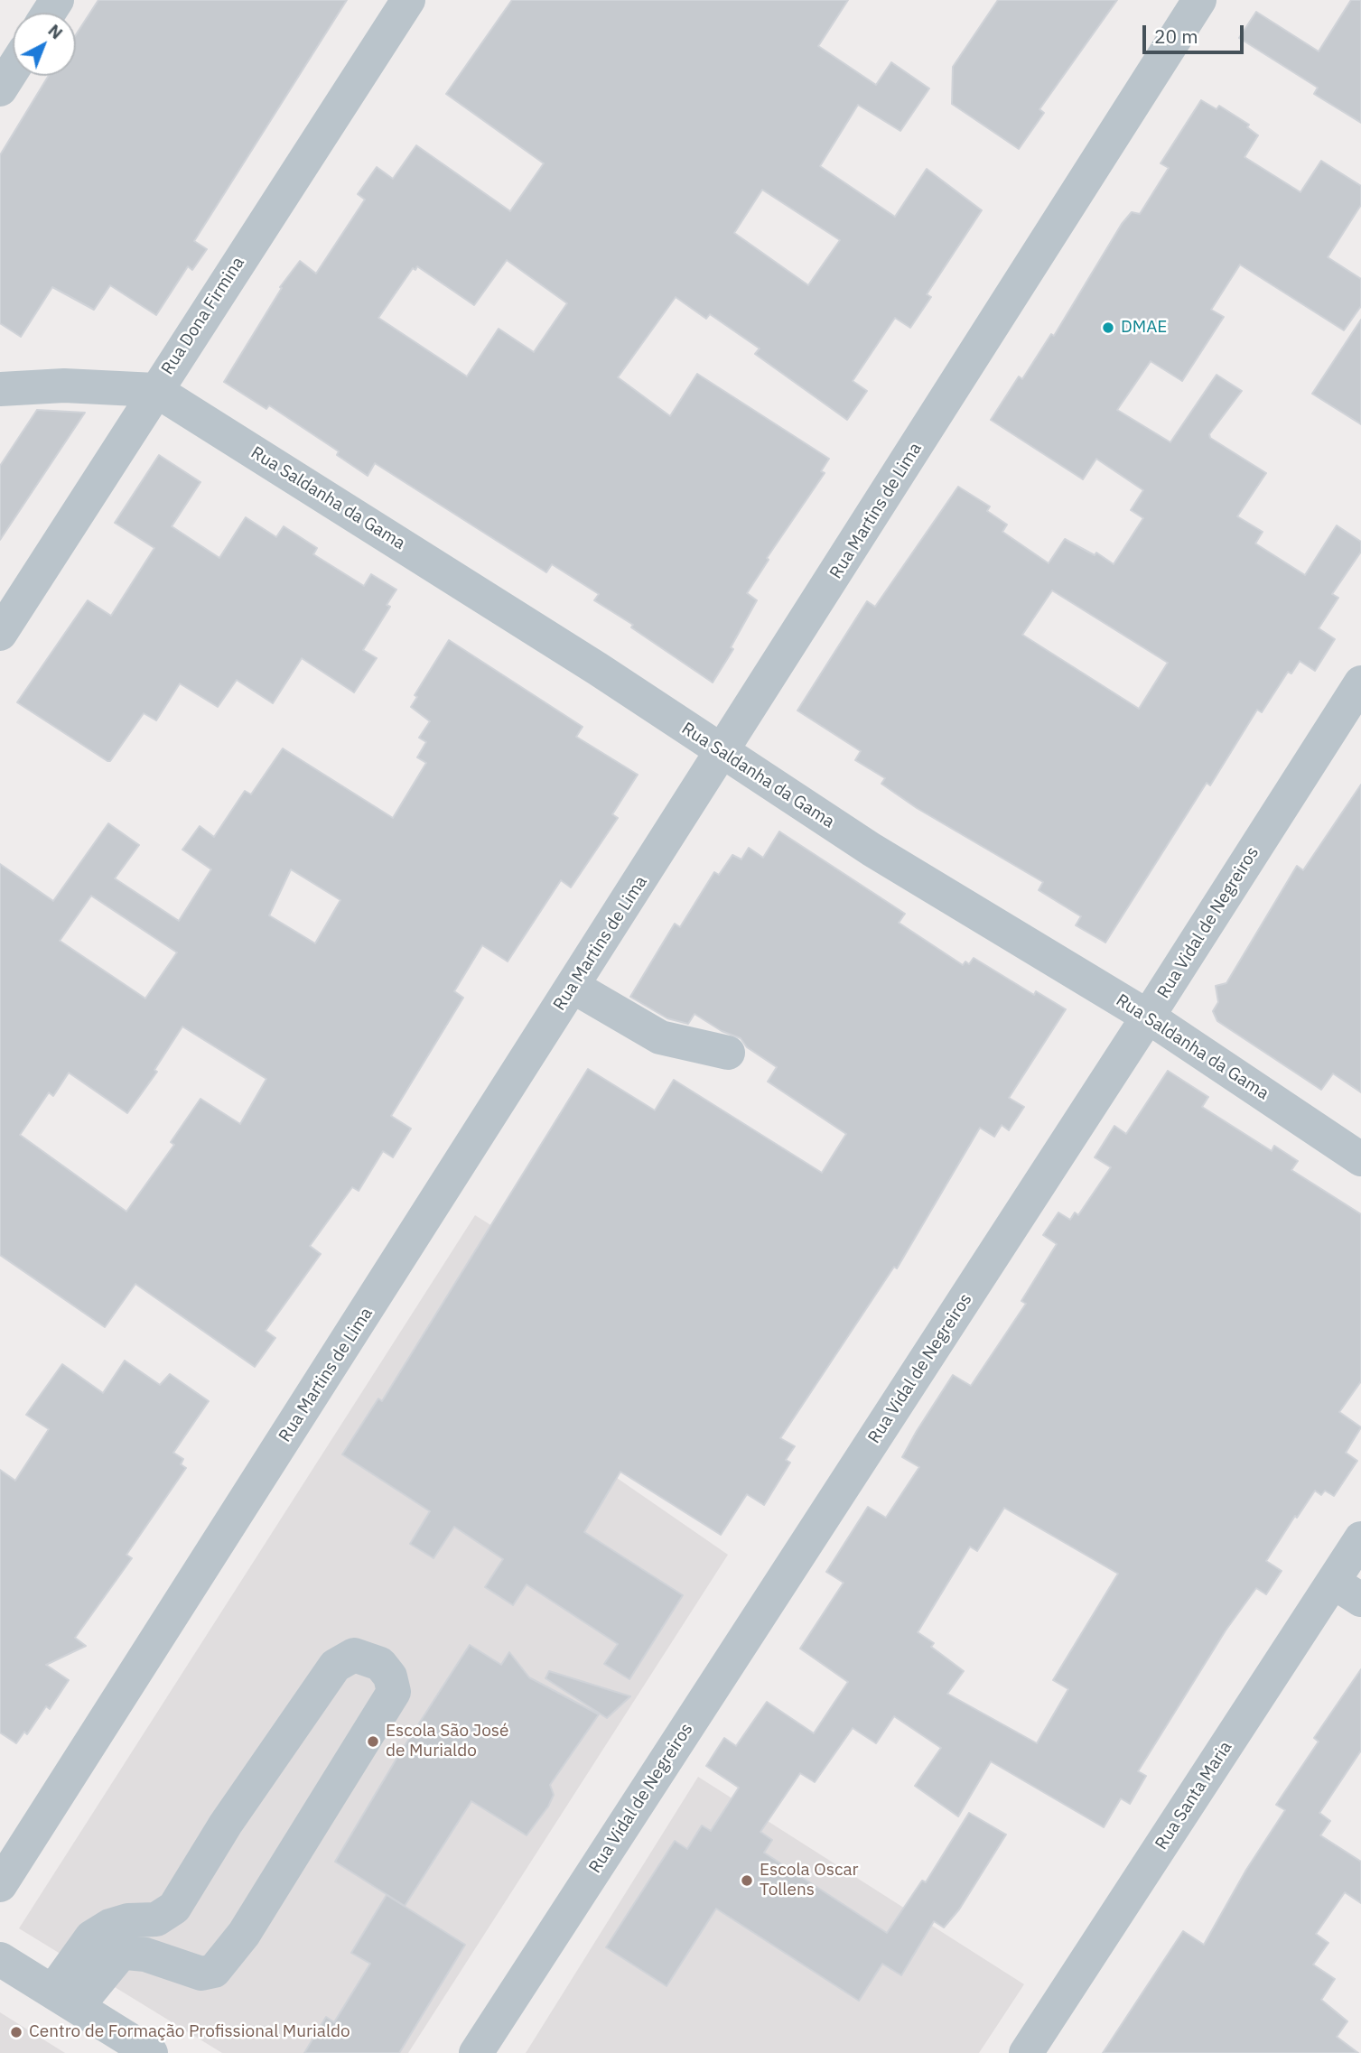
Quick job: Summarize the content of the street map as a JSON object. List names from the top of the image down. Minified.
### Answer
{"streets":{"street":["Rua Dona Firmina","Rua Saldanha da Gama","Rua Martins de Lima","Rua Vidal de Negreiros","Rua Santa Maria"]},"crossings":[["Rua Dona Firmina","Rua Saldanha da Gama"],["Rua Saldanha da Gama","Rua Martins de Lima"],["Rua Saldanha da Gama","Rua Vidal de Negreiros"]],"places":["DMAE","Escola São José de Murialdo","Escola Oscar Tollens","Centro de Formação Profissional Murialdo"],"scale_bar":"20 m","north":"top right"}
